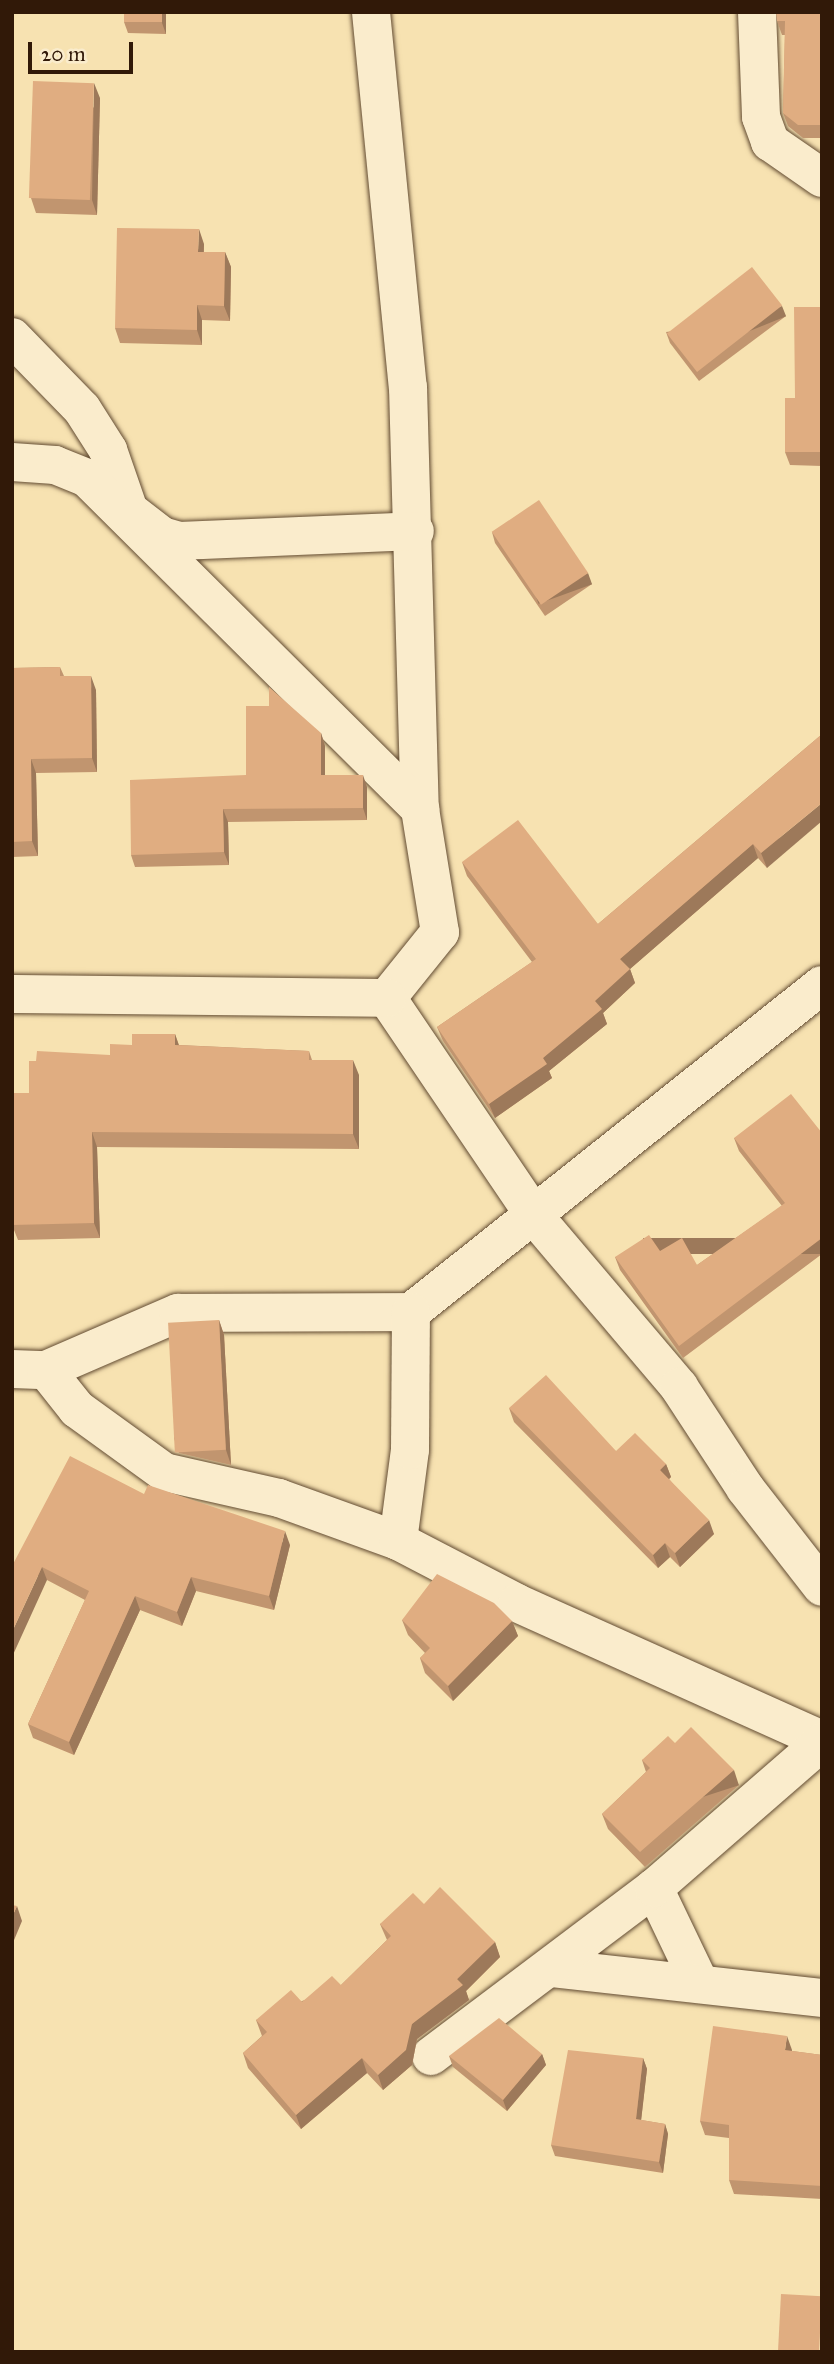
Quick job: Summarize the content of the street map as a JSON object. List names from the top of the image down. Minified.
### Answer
{"scale_bar":"20 m"}
